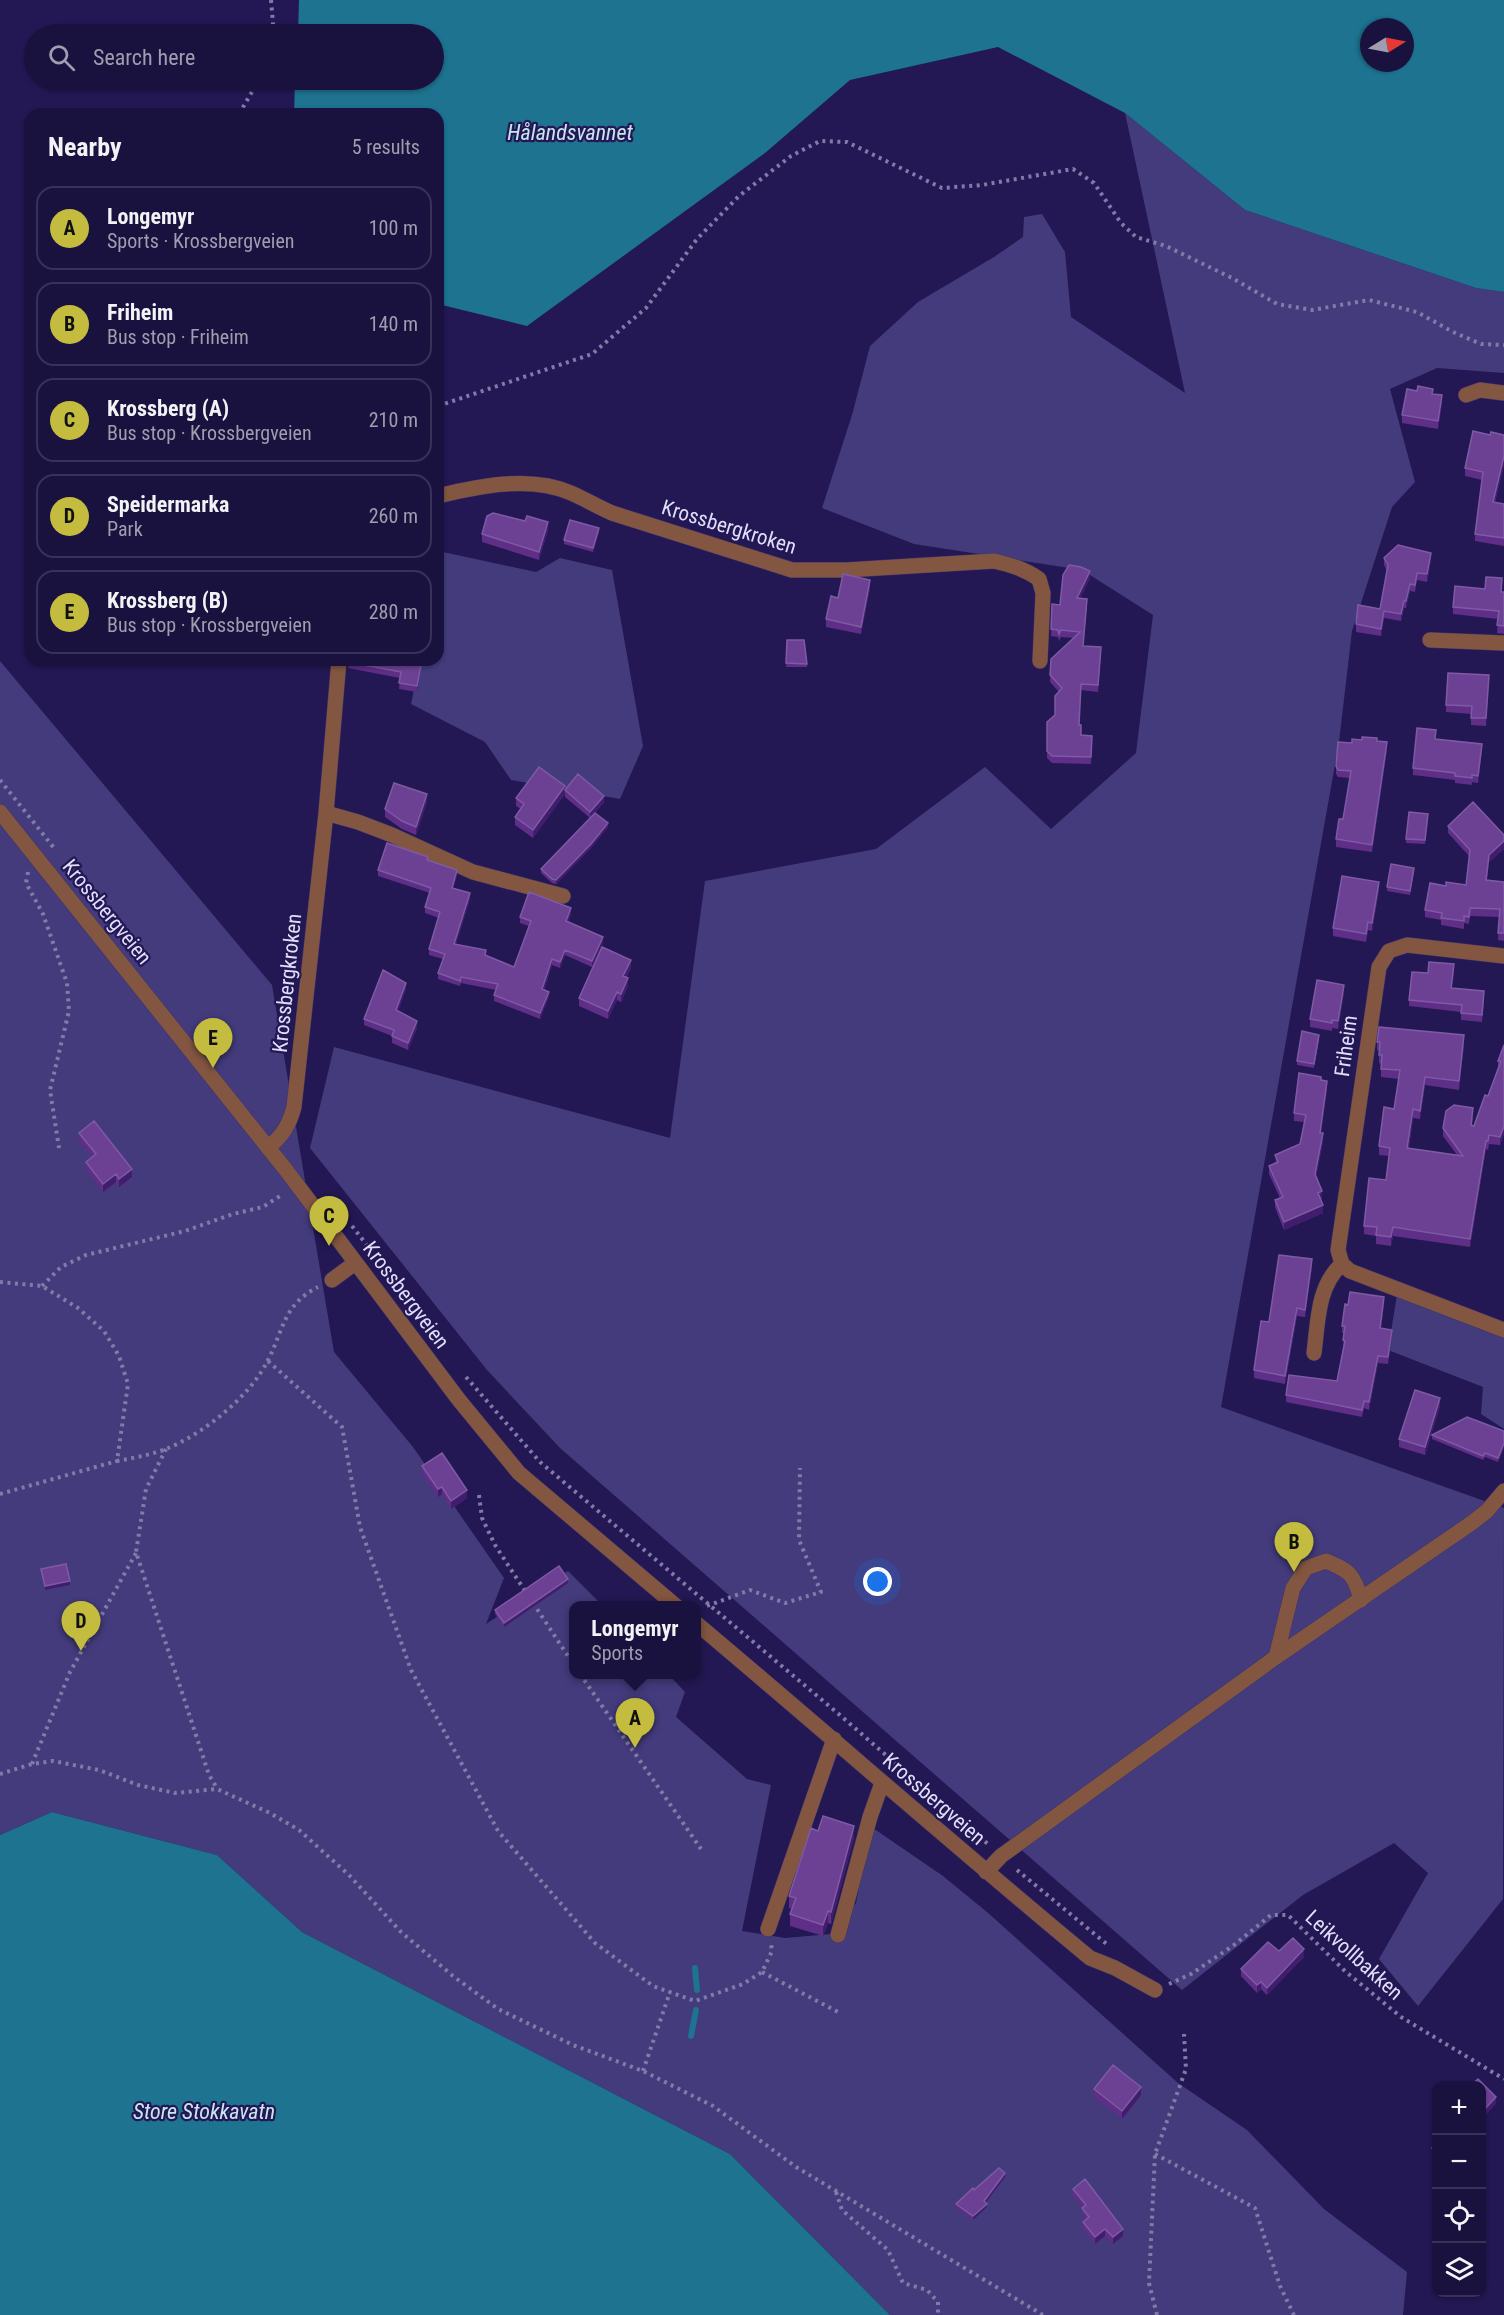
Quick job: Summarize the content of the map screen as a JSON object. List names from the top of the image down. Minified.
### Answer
{"streets":{"street":["Krossbergkroken","Krossbergveien","Friheim"],"path":["Leikvollbakken"]},"crossings":[["Krossbergkroken","Krossbergveien"],["Krossbergveien","Leikvollbakken"]],"water":["Hålandsvannet","Store Stokkavatn"],"north":"right","page":{"search":"Search here","heading":["Nearby","5 results"],"list":[{"mark":"A","name":"Longemyr","note":"Sports · Krossbergveien","value":"100 m"},{"mark":"B","name":"Friheim","note":"Bus stop · Friheim","value":"140 m"},{"mark":"C","name":"Krossberg (A)","note":"Bus stop · Krossbergveien","value":"210 m"},{"mark":"D","name":"Speidermarka","note":"Park","value":"260 m"},{"mark":"E","name":"Krossberg (B)","note":"Bus stop · Krossbergveien","value":"280 m"}],"pins":["E","C","B","D","A"],"popup":["Longemyr","Sports"],"map_buttons":["+","−"]}}
